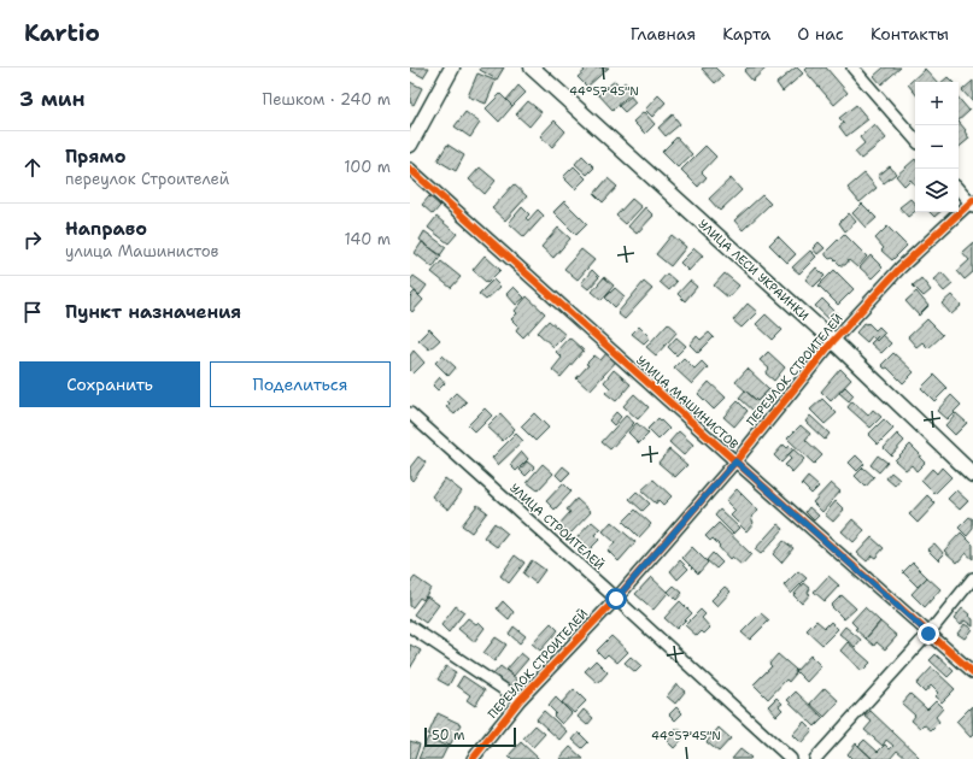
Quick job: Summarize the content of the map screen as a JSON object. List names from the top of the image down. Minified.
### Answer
{"streets":{"main road":["УЛИЦА ЛЕСИ УКРАИНКИ"],"street":["ПЕРЕУЛОК СТРОИТЕЛЕЙ","УЛИЦА МАШИНИСТОВ","УЛИЦА СТРОИТЕЛЕЙ"]},"crossings":[["УЛИЦА ЛЕСИ УКРАИНКИ","ПЕРЕУЛОК СТРОИТЕЛЕЙ"],["ПЕРЕУЛОК СТРОИТЕЛЕЙ","УЛИЦА МАШИНИСТОВ"],["ПЕРЕУЛОК СТРОИТЕЛЕЙ","УЛИЦА СТРОИТЕЛЕЙ"]],"scale_bar":"50 m","page":{"header":"Kartio","nav":["Главная","Карта","О нас","Контакты"],"heading":["3 мин","Пешком · 240 m"],"map_buttons":["+","−"],"list":[["Прямо","переулок Строителей","100 m"],["Направо","улица Машинистов","140 m"],"Пункт назначения"],"buttons":["Сохранить","Поделиться"],"scale":"50 m"},"coordinates":["44°57'45\"N"]}
